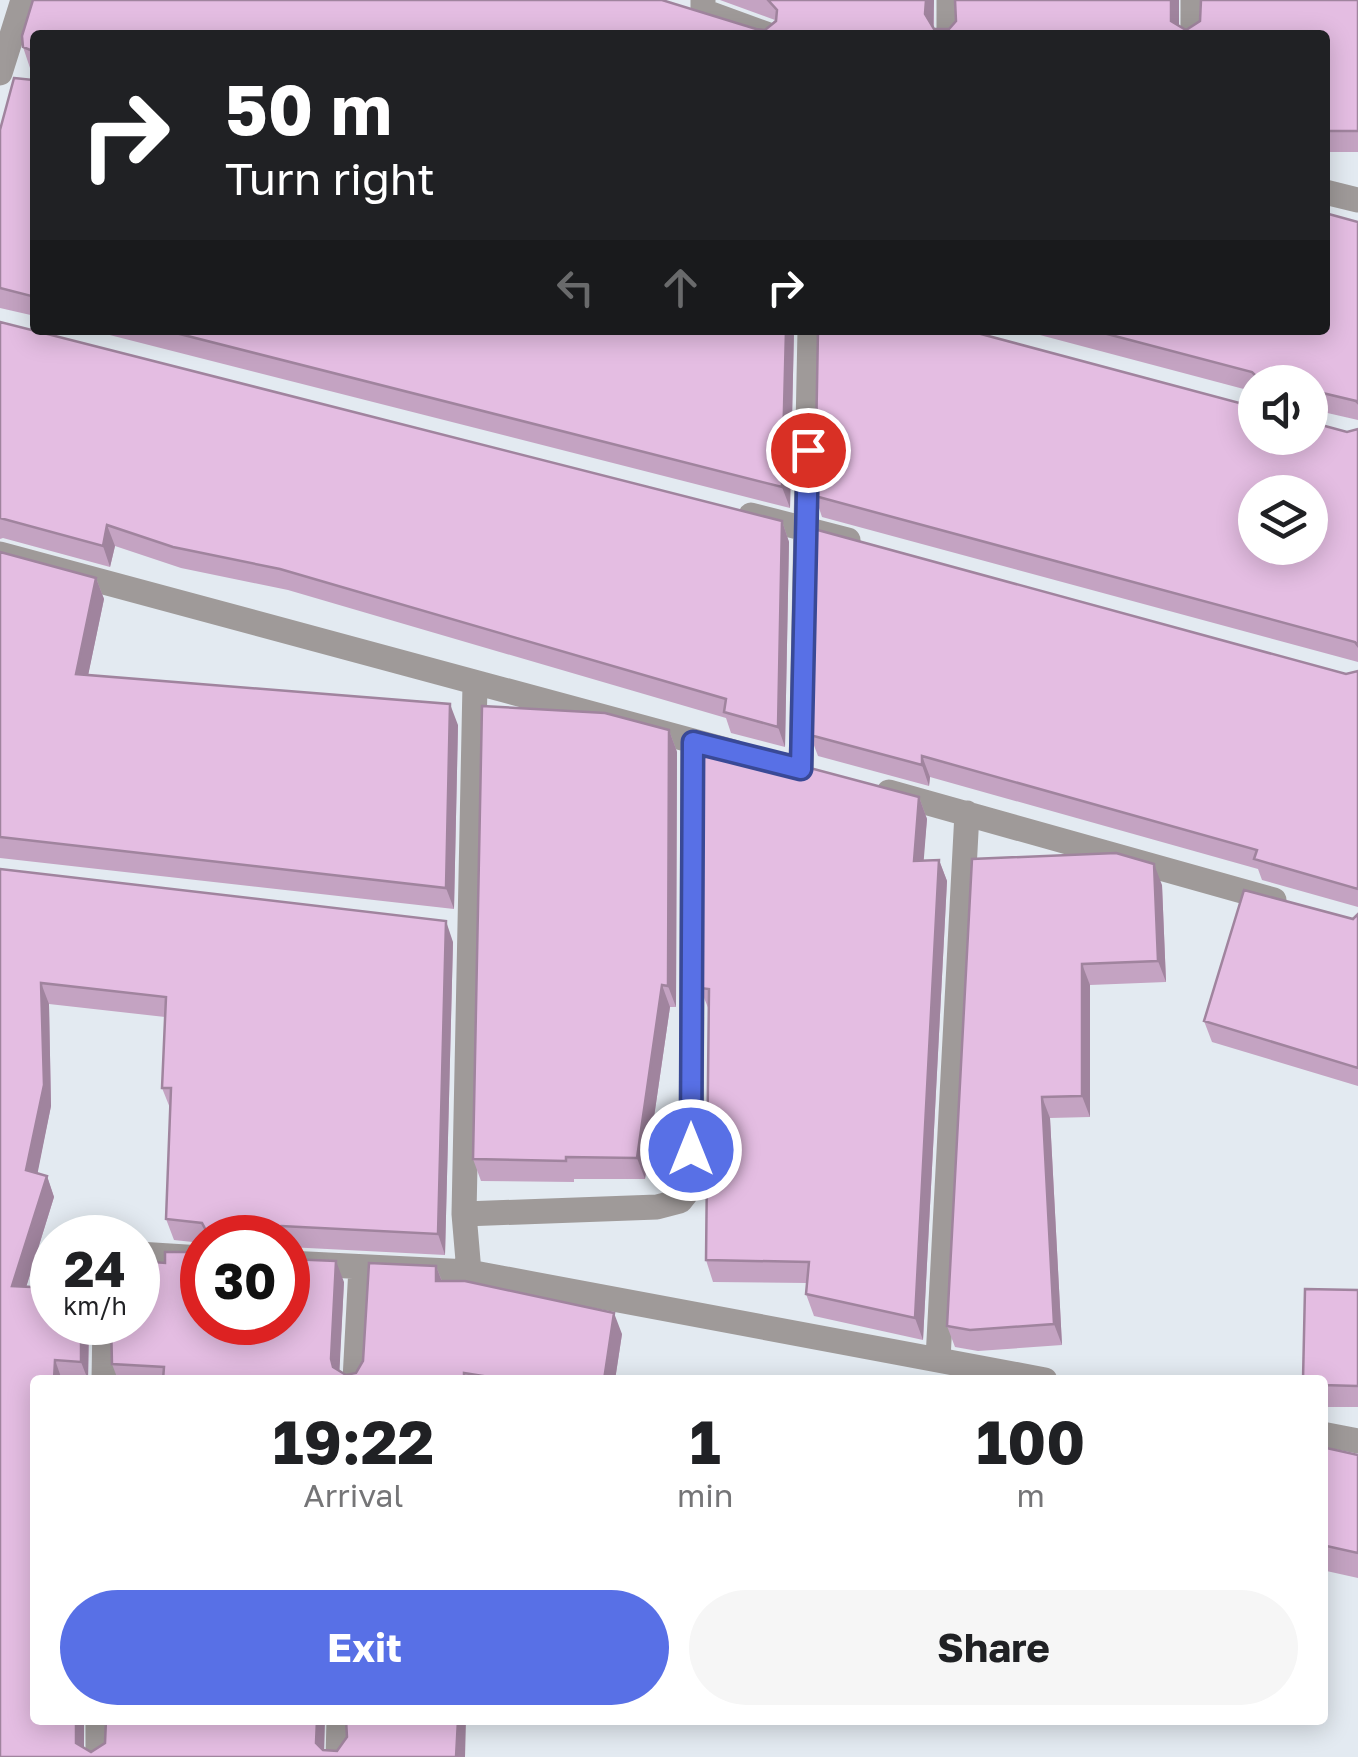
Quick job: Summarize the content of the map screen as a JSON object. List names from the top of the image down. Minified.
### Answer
{"page":{"turn":["50 m","Turn right"],"speed":"24 km/h","limit":"30","eta":["19:22","Arrival","1","min","100","m"],"buttons":["Exit","Share"]}}
